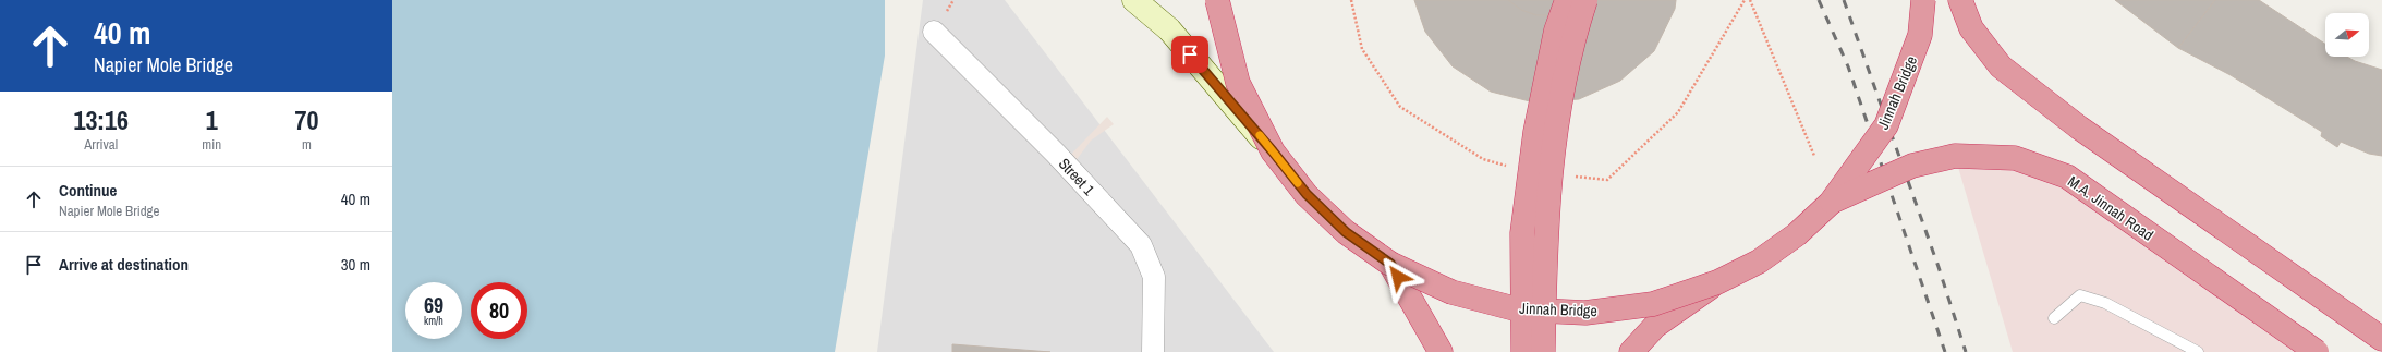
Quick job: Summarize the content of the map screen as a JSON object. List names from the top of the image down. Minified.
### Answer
{"streets":{"highway":["Jinnah Bridge","M.A. Jinnah Road"],"street":["Street 1"]},"crossings":[["Jinnah Bridge","M.A. Jinnah Road"]],"north":"right","page":{"turn":["40 m","Napier Mole Bridge"],"eta":["13:16","Arrival","1","min","70","m"],"list":[{"name":"Continue","note":"Napier Mole Bridge","value":"40 m"},{"name":"Arrive at destination","value":"30 m"}],"speed":"69 km/h","limit":"80"}}
